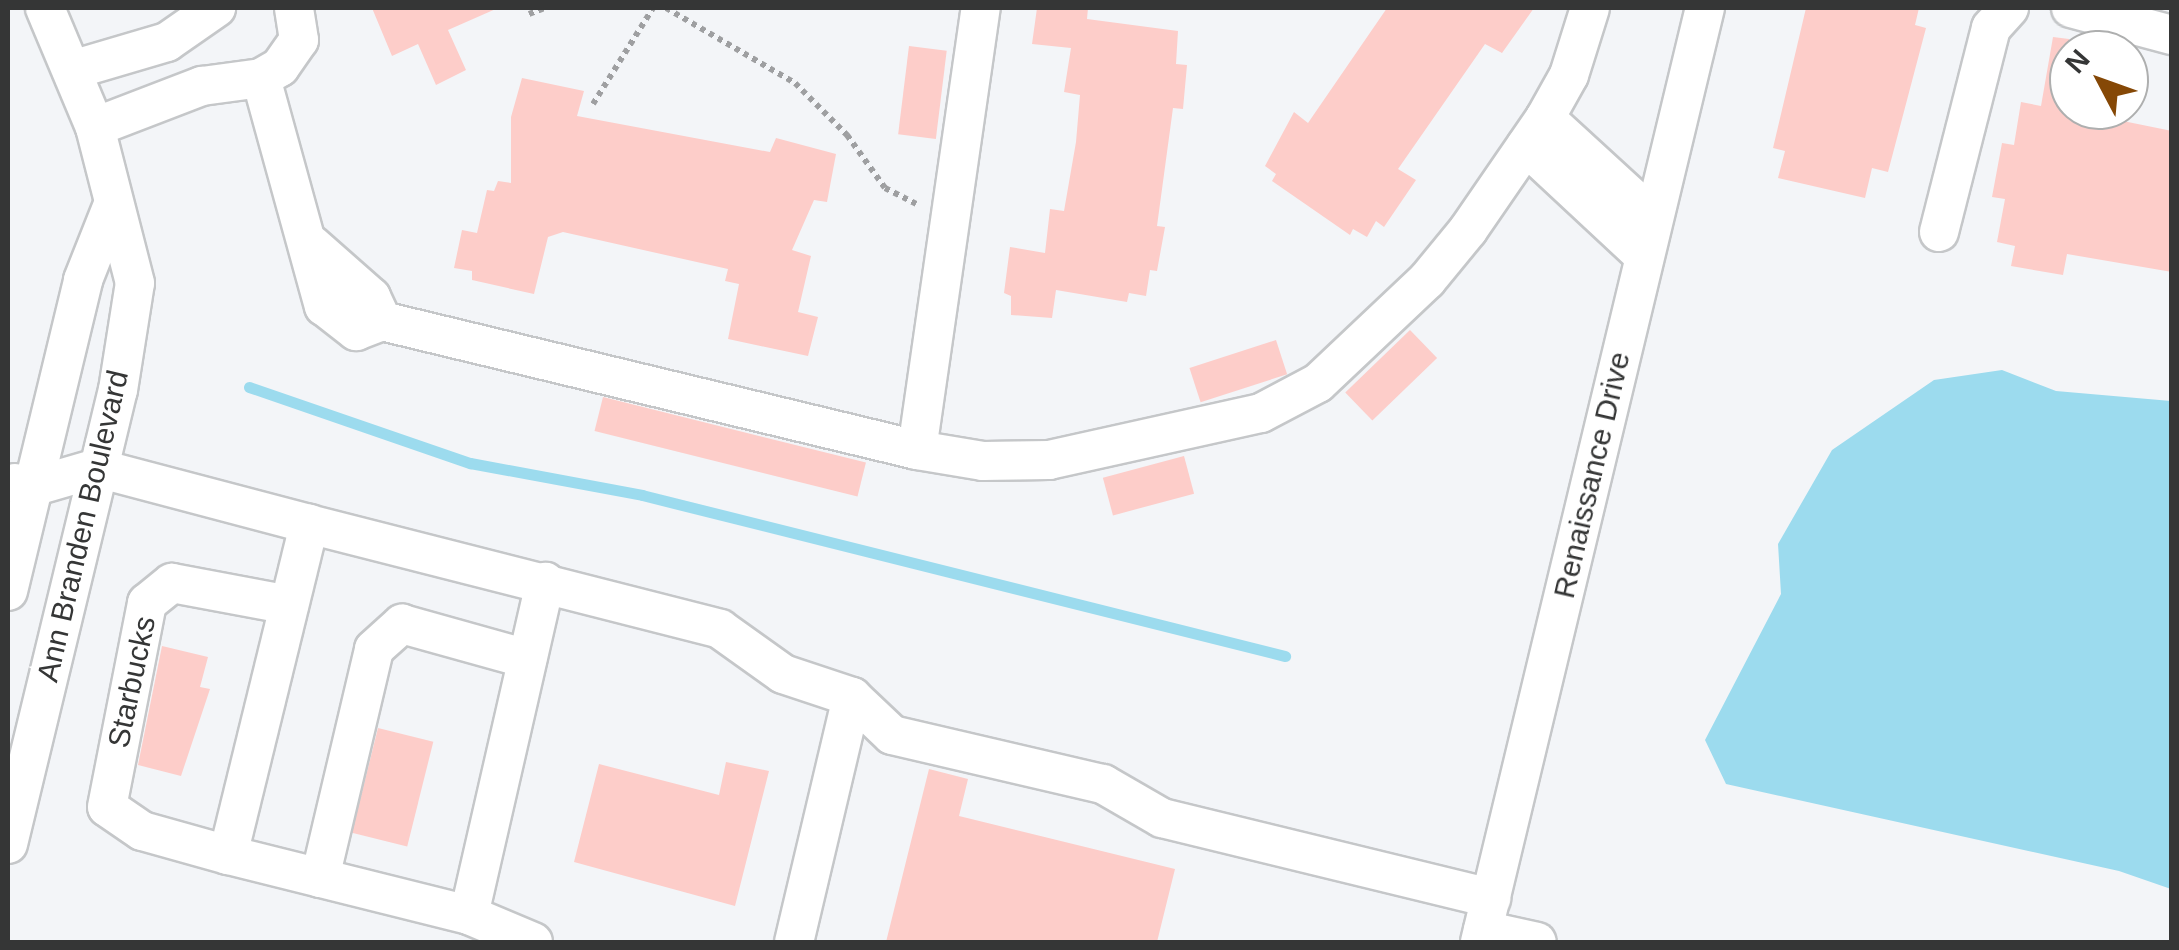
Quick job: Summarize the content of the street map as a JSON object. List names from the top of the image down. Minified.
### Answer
{"streets":{"street":["Renaissance Drive","Ann Branden Boulevard","Starbucks"]},"north":"top left"}
